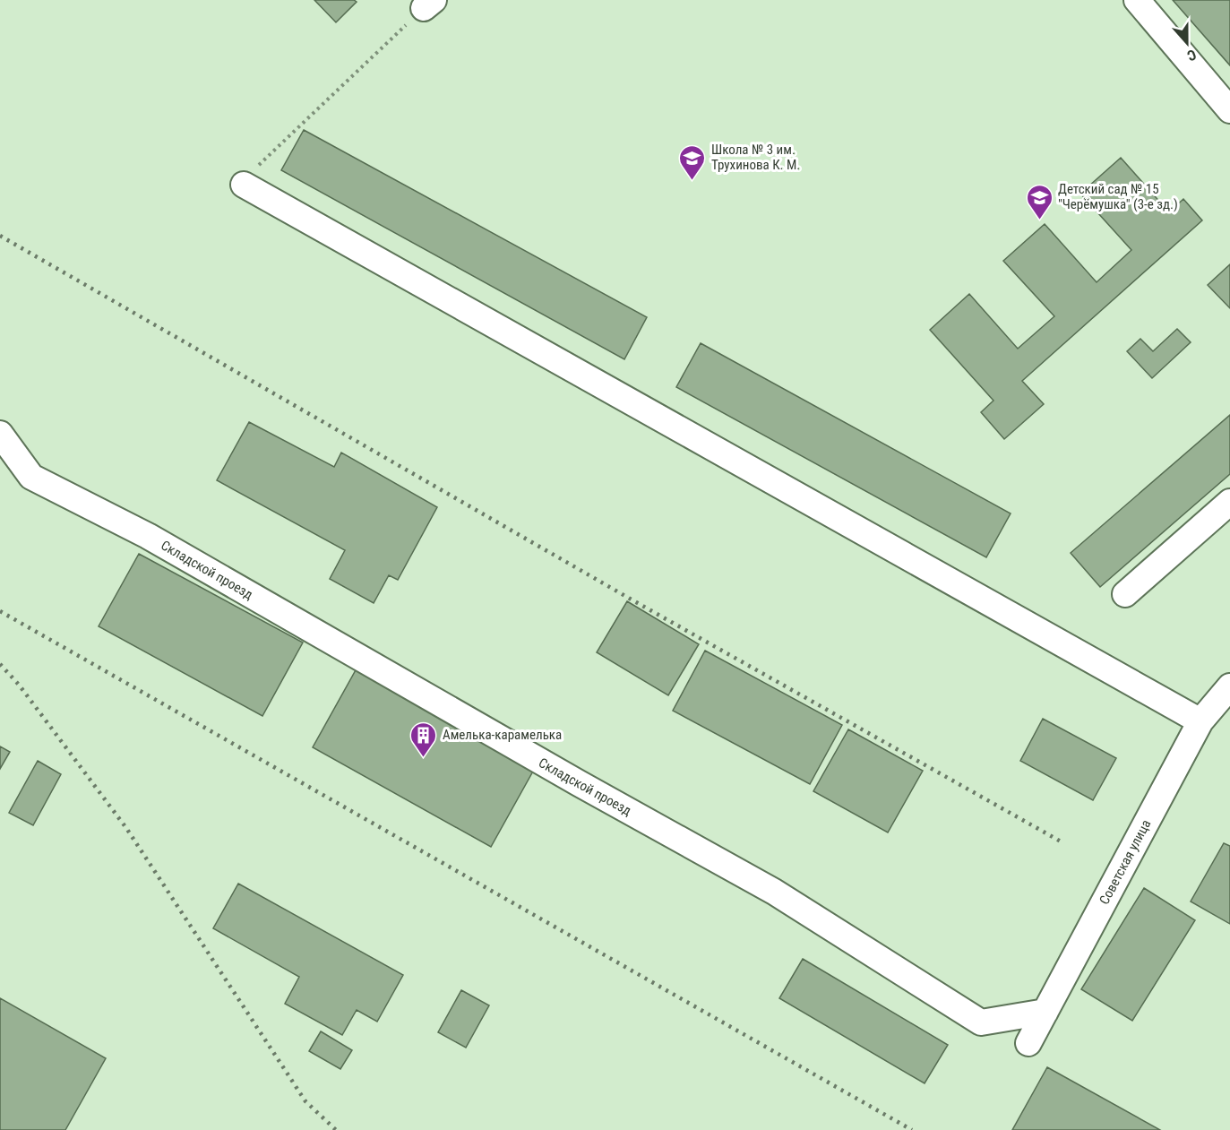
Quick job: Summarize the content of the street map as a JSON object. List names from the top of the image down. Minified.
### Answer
{"streets":{"street":["Складской проезд","Советская улица"]},"crossings":[["Складской проезд","Советская улица"]],"places":{"school or university":["Школа № 3 им. Трухинова К. М.","Детский сад № 15 \"Черёмушка\" (3-е зд.)"],"building":["Амелька-карамелька"]},"north":"bottom"}
